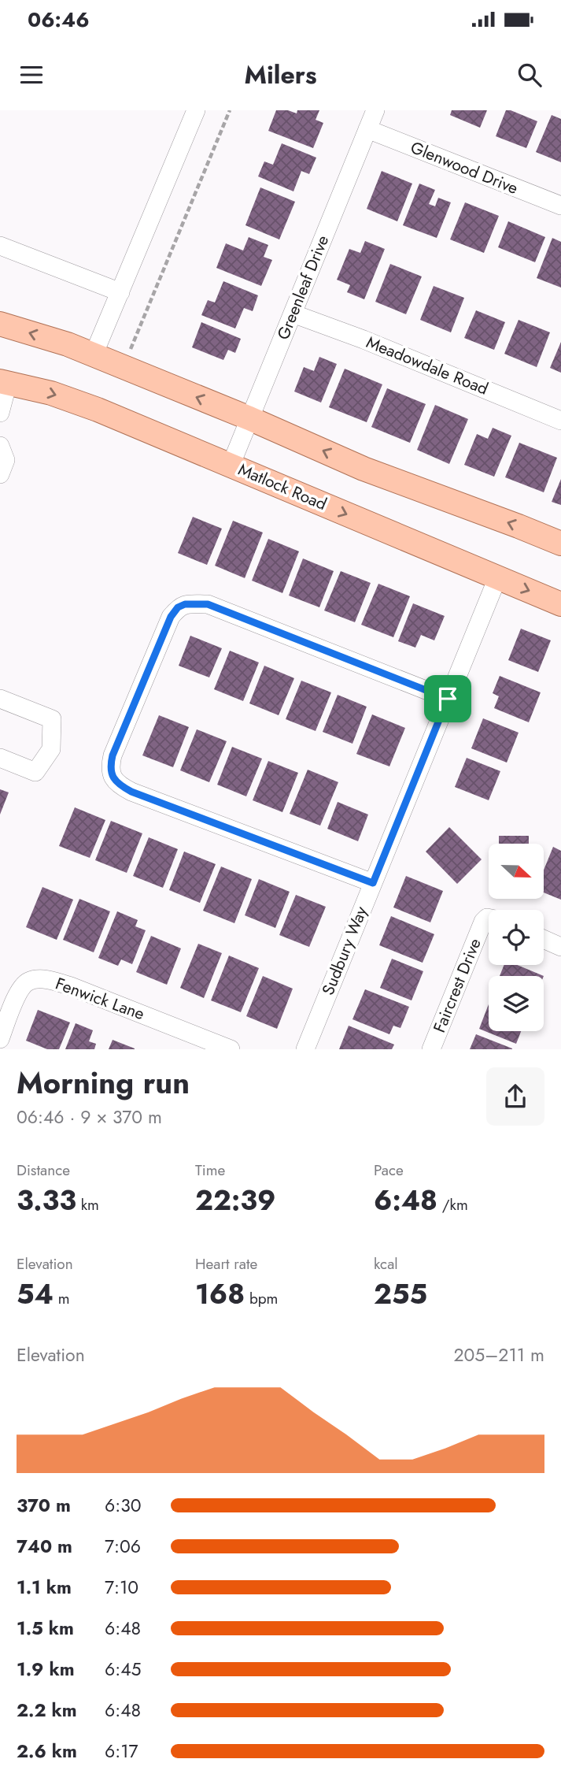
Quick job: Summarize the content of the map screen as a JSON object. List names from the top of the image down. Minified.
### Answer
{"streets":{"main road":["Matlock Road"],"street":["Glenwood Drive","Greenleaf Drive","Meadowdale Road","Sudbury Way","Faircrest Drive","Fenwick Lane"]},"crossings":[["Glenwood Drive","Greenleaf Drive"],["Greenleaf Drive","Meadowdale Road"],["Greenleaf Drive","Matlock Road"],["Matlock Road","Sudbury Way"]],"north":"right","page":{"status":"06:46","header":"Milers","heading":["Morning run","06:46 · 9 × 370 m"],"stats":[["Distance","3.33 km"],["Time","22:39"],["Pace","6:48 /km"],["Elevation","54 m"],["Heart rate","168 bpm"],["kcal","255"]],"chart":["Elevation","205–211 m"],"list":[{"name":"370 m","note":"6:30"},{"name":"740 m","note":"7:06"},{"name":"1.1 km","note":"7:10"},{"name":"1.5 km","note":"6:48"},{"name":"1.9 km","note":"6:45"},{"name":"2.2 km","note":"6:48"},{"name":"2.6 km","note":"6:17"}]}}
